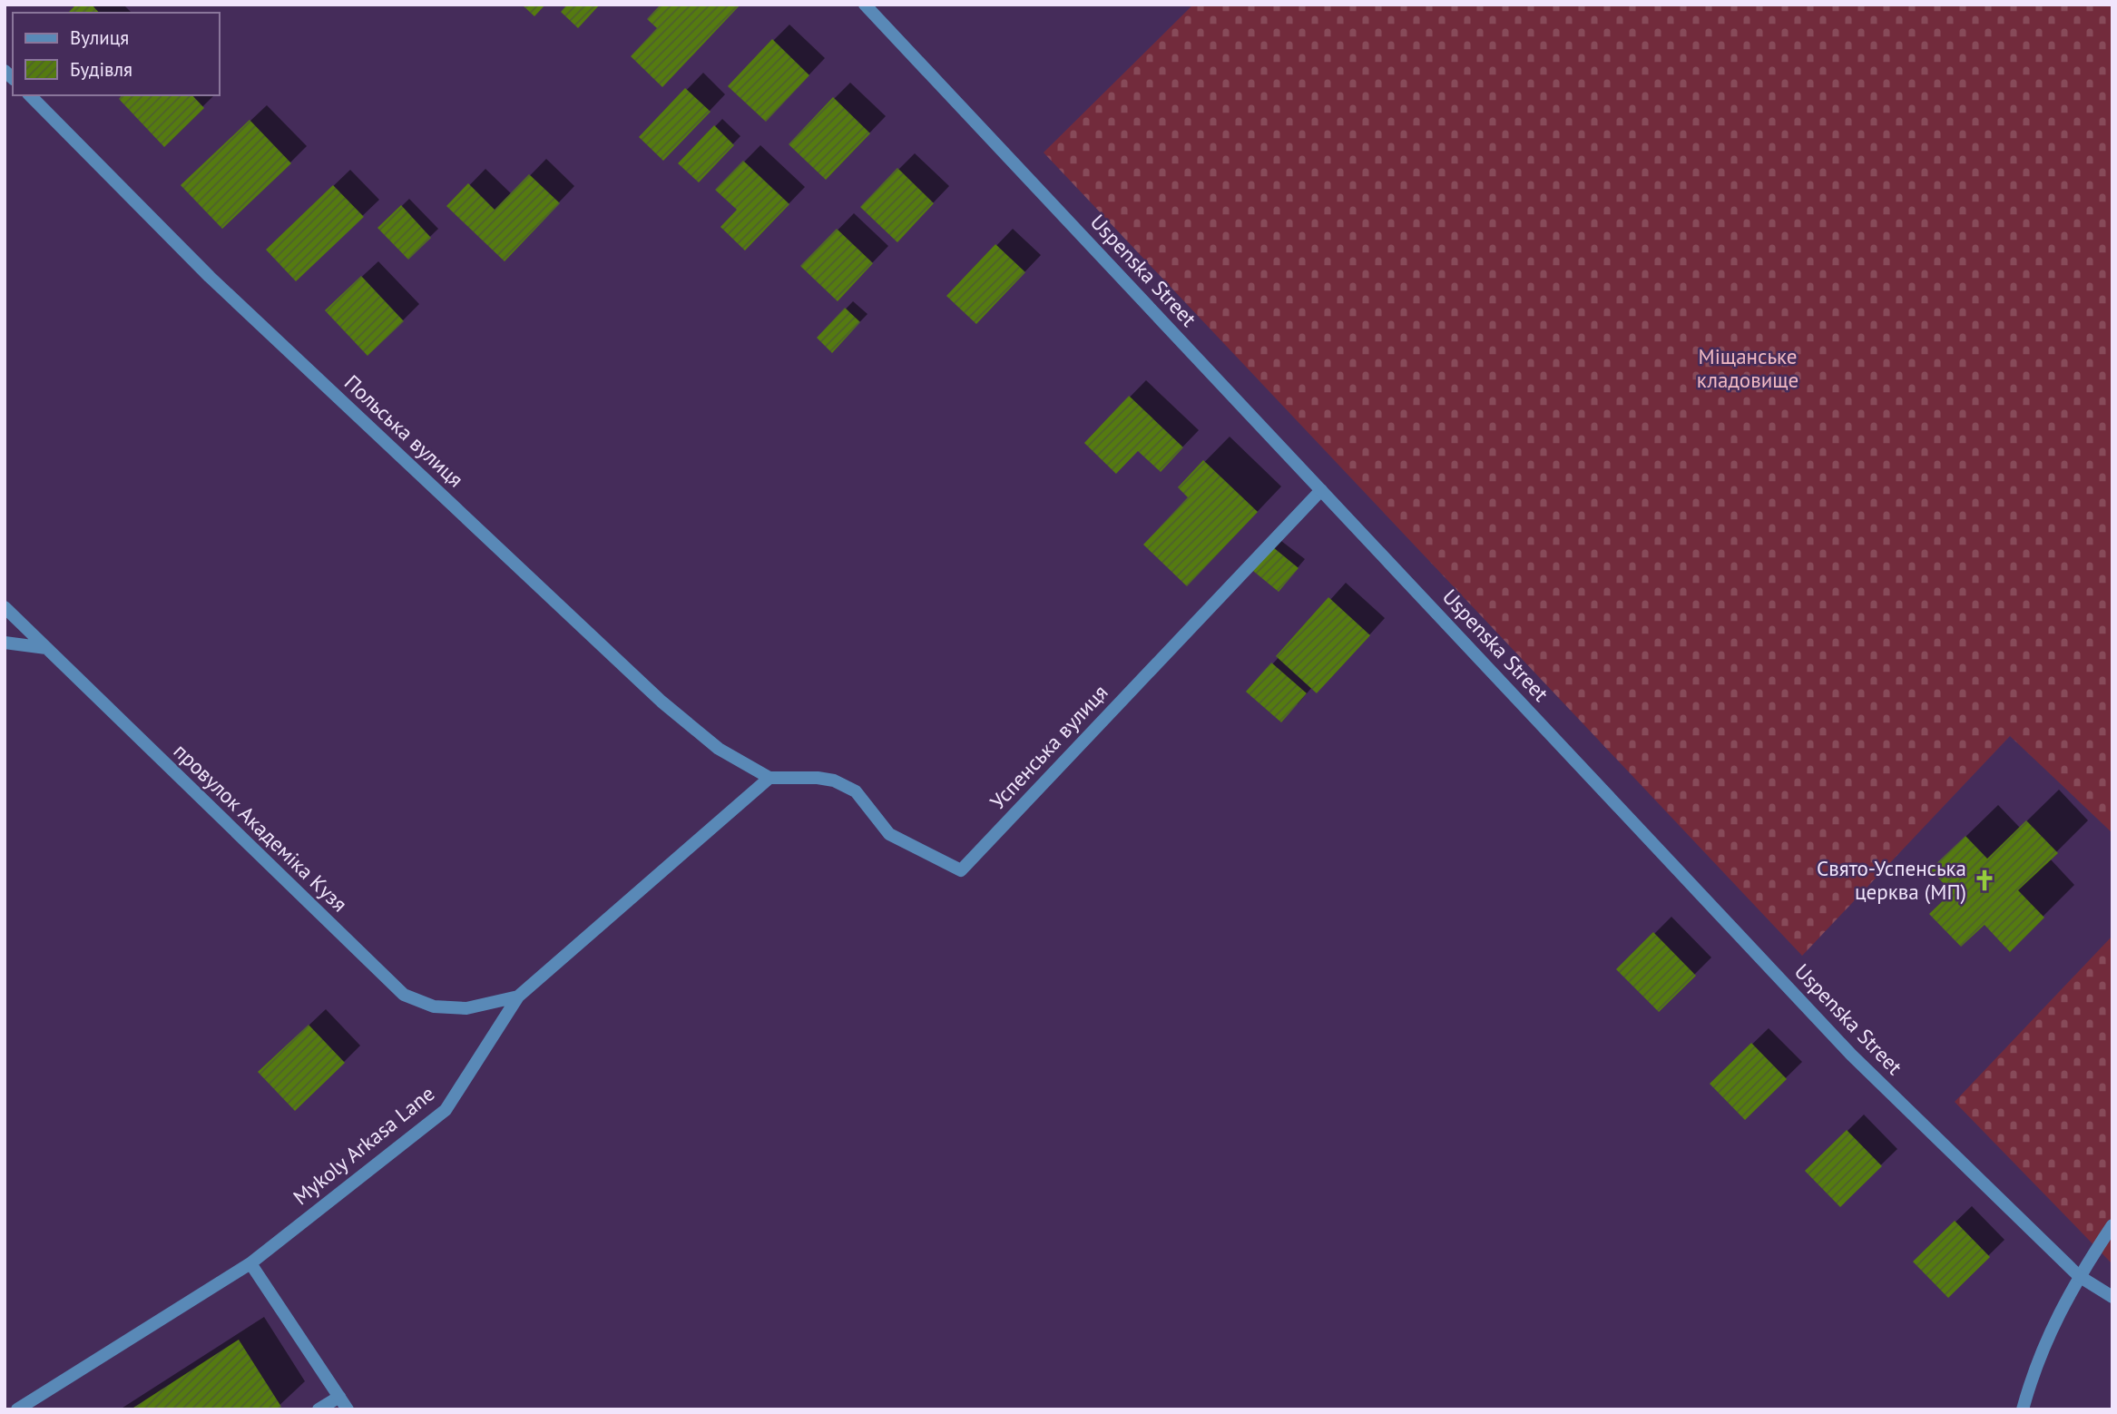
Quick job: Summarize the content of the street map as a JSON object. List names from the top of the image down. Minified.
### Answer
{"streets":{"street":["Uspenska Street","Польська вулиця","Успенська вулиця","провулок Академіка Кузя","Mykoly Arkasa Lane"]},"crossings":[["Uspenska Street","Успенська вулиця"],["Польська вулиця","Успенська вулиця"],["Польська вулиця","Mykoly Arkasa Lane"],["Успенська вулиця","Mykoly Arkasa Lane"],["провулок Академіка Кузя","Mykoly Arkasa Lane"]],"parks":["Міщанське кладовище"],"places":{"church":["Свято-Успенська церква (МП)"]},"legend":["Вулиця","Будівля"]}
